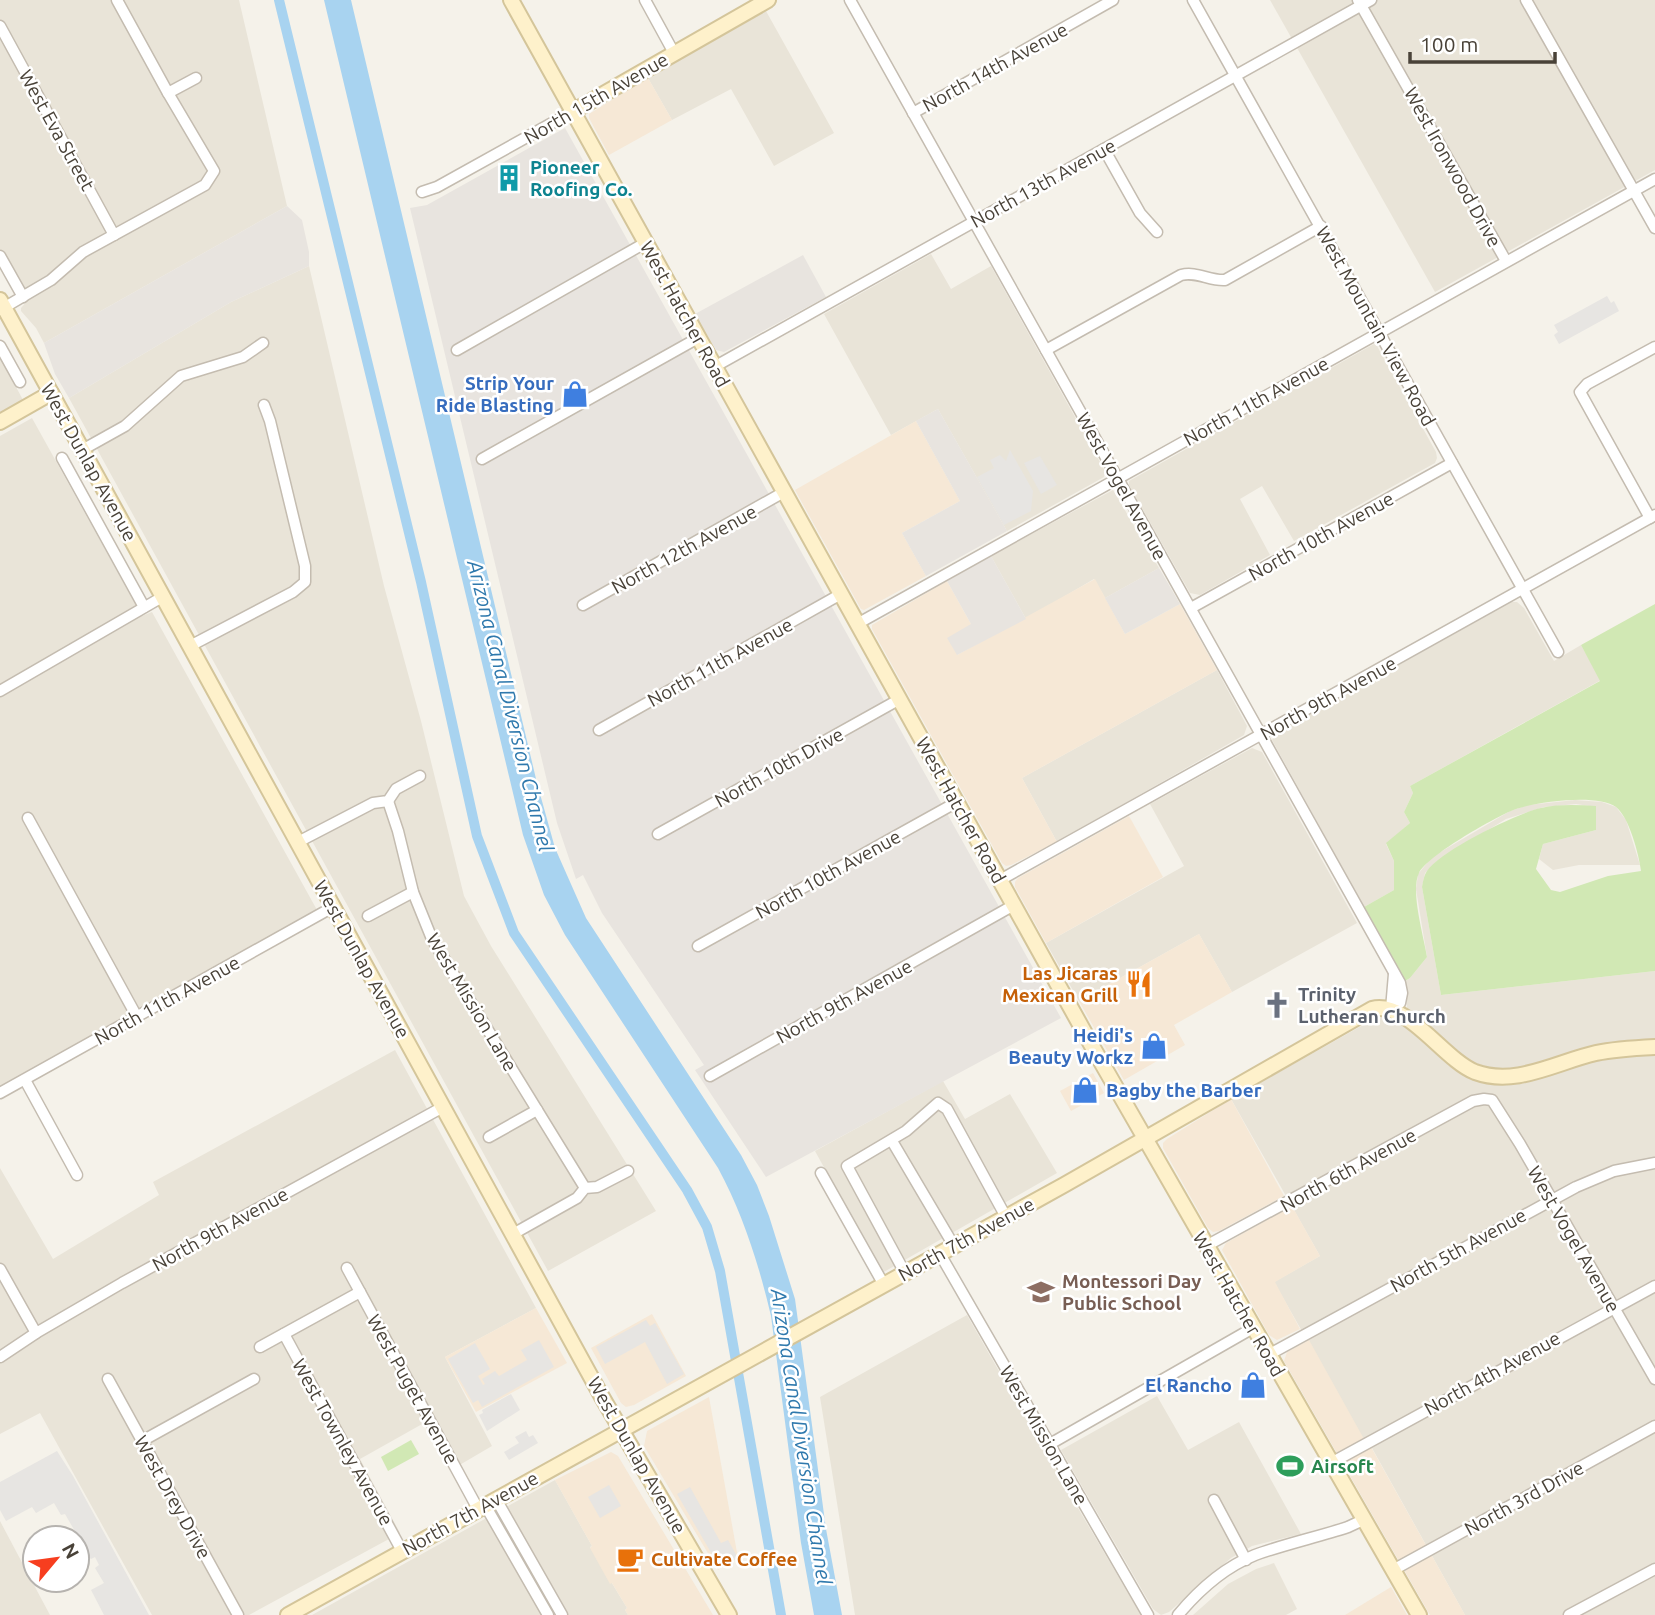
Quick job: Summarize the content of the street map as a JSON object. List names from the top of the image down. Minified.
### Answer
{"streets":{"street":["North 14th Avenue","North 15th Avenue","West Eva Street","West Ironwood Drive","North 13th Avenue","West Hatcher Road","West Mountain View Road","North 11th Avenue","West Dunlap Avenue","West Vogel Avenue","North 10th Avenue","North 12th Avenue","North 9th Avenue","North 10th Drive","West Mission Lane","North 6th Avenue","North 7th Avenue","North 5th Avenue","North 4th Avenue","West Puget Avenue","West Townley Avenue","West Drey Drive","North 3rd Drive"]},"crossings":[["North 14th Avenue","West Vogel Avenue"],["North 15th Avenue","West Hatcher Road"],["West Ironwood Drive","North 13th Avenue"],["West Ironwood Drive","North 11th Avenue"],["North 13th Avenue","West Hatcher Road"],["North 13th Avenue","West Mountain View Road"],["North 13th Avenue","West Vogel Avenue"],["West Hatcher Road","North 11th Avenue"],["West Hatcher Road","North 10th Avenue"],["West Hatcher Road","North 12th Avenue"],["West Hatcher Road","North 9th Avenue"],["West Hatcher Road","North 10th Drive"],["West Hatcher Road","North 6th Avenue"],["West Hatcher Road","North 7th Avenue"],["West Hatcher Road","North 5th Avenue"],["West Hatcher Road","North 4th Avenue"],["West Hatcher Road","North 3rd Drive"],["West Mountain View Road","North 11th Avenue"],["West Mountain View Road","North 10th Avenue"],["West Mountain View Road","North 9th Avenue"],["North 11th Avenue","West Dunlap Avenue"],["North 11th Avenue","West Vogel Avenue"],["West Dunlap Avenue","North 9th Avenue"],["West Dunlap Avenue","North 7th Avenue"],["West Vogel Avenue","North 10th Avenue"],["West Vogel Avenue","North 9th Avenue"],["West Vogel Avenue","North 6th Avenue"],["West Vogel Avenue","North 7th Avenue"],["West Vogel Avenue","North 5th Avenue"],["West Vogel Avenue","North 4th Avenue"],["West Mission Lane","North 7th Avenue"],["North 7th Avenue","West Puget Avenue"],["North 7th Avenue","West Townley Avenue"]],"water":["Arizona Canal Diversion Channel"],"places":{"building":["Pioneer Roofing Co."],"shop":["Strip Your Ride Blasting","Heidi's Beauty Workz","Bagby the Barber","El Rancho"],"restaurant":["Las Jicaras Mexican Grill"],"church":["Trinity Lutheran Church"],"school or university":["Montessori Day Public School"],"sports":["Airsoft"],"cafe":["Cultivate Coffee"]},"scale_bar":"100 m","north":"top right"}
